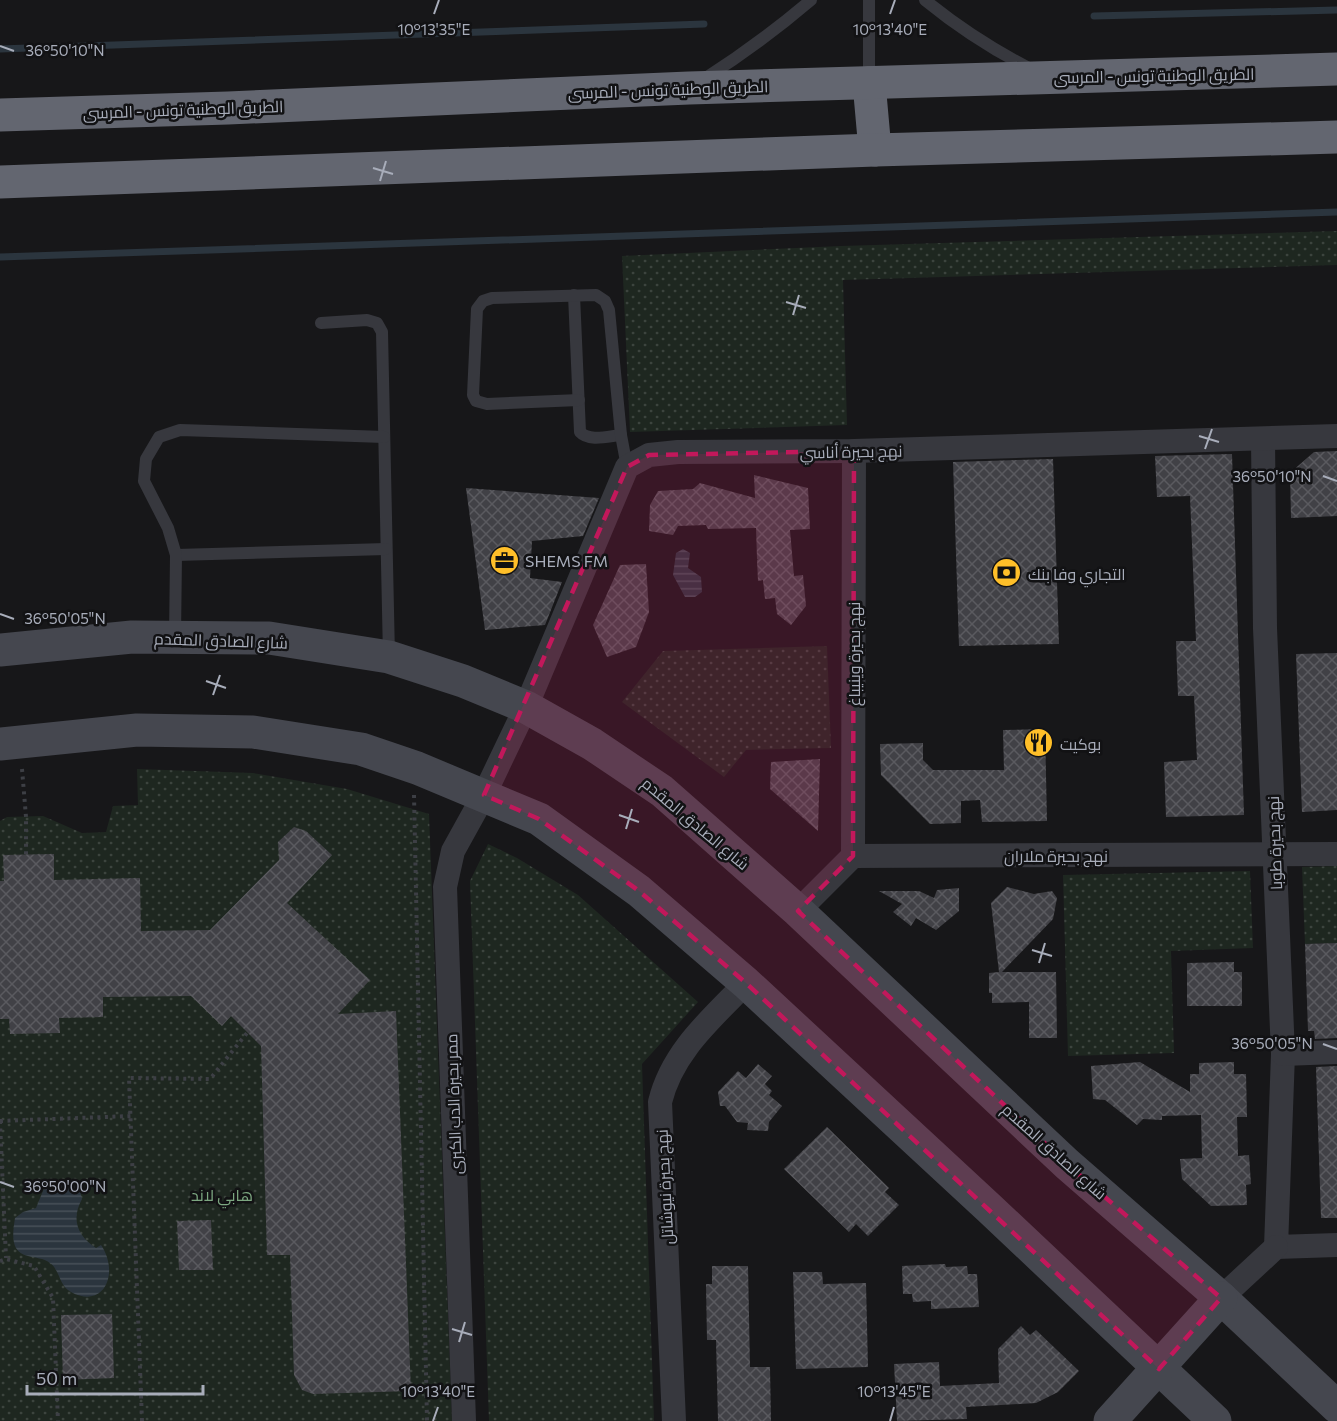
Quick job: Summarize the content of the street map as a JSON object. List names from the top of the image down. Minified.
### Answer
{"streets":{"highway":["الطريق الوطنية تونس - المرسى"],"main road":["شارع الصادق المقدم"],"street":["نهج بحيرة أناسي","نهج بحيرة وينيباغ","نهج بحيرة طوبا","نهج بحيرة ملاران","ممر بحيرة الدب الكبرى","نهج بحيرة نيوشاتل"]},"crossings":[["نهج بحيرة أناسي","نهج بحيرة وينيباغ"],["نهج بحيرة أناسي","نهج بحيرة طوبا"],["شارع الصادق المقدم","ممر بحيرة الدب الكبرى"],["نهج بحيرة وينيباغ","نهج بحيرة ملاران"],["نهج بحيرة طوبا","نهج بحيرة ملاران"]],"parks":["هابي لاند"],"places":{"office":["SHEMS FM"],"bank":["التجاري وفا بنك"],"restaurant":["بوكيت"]},"scale_bar":"50 m","coordinates":["10°13'35\"E","10°13'40\"E","36°50'10\"N","36°50'05\"N","36°50'00\"N","10°13'45\"E"]}
